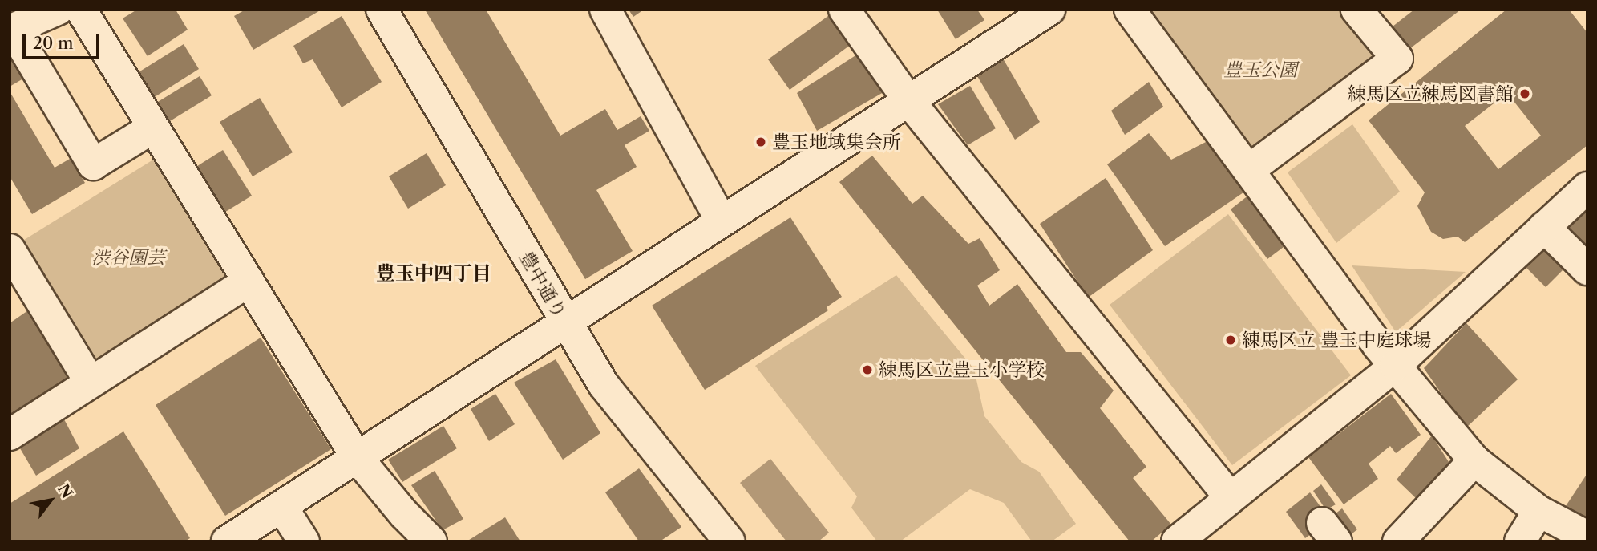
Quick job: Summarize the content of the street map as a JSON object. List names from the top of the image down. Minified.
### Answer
{"streets":{"street":["豊中通り"]},"districts":["豊玉中四丁目"],"parks":["豊玉公園","渋谷園芸"],"places":["練馬区立練馬図書館","豊玉地域集会所","練馬区立 豊玉中庭球場","練馬区立豊玉小学校"],"scale_bar":"20 m","north":"top right"}
